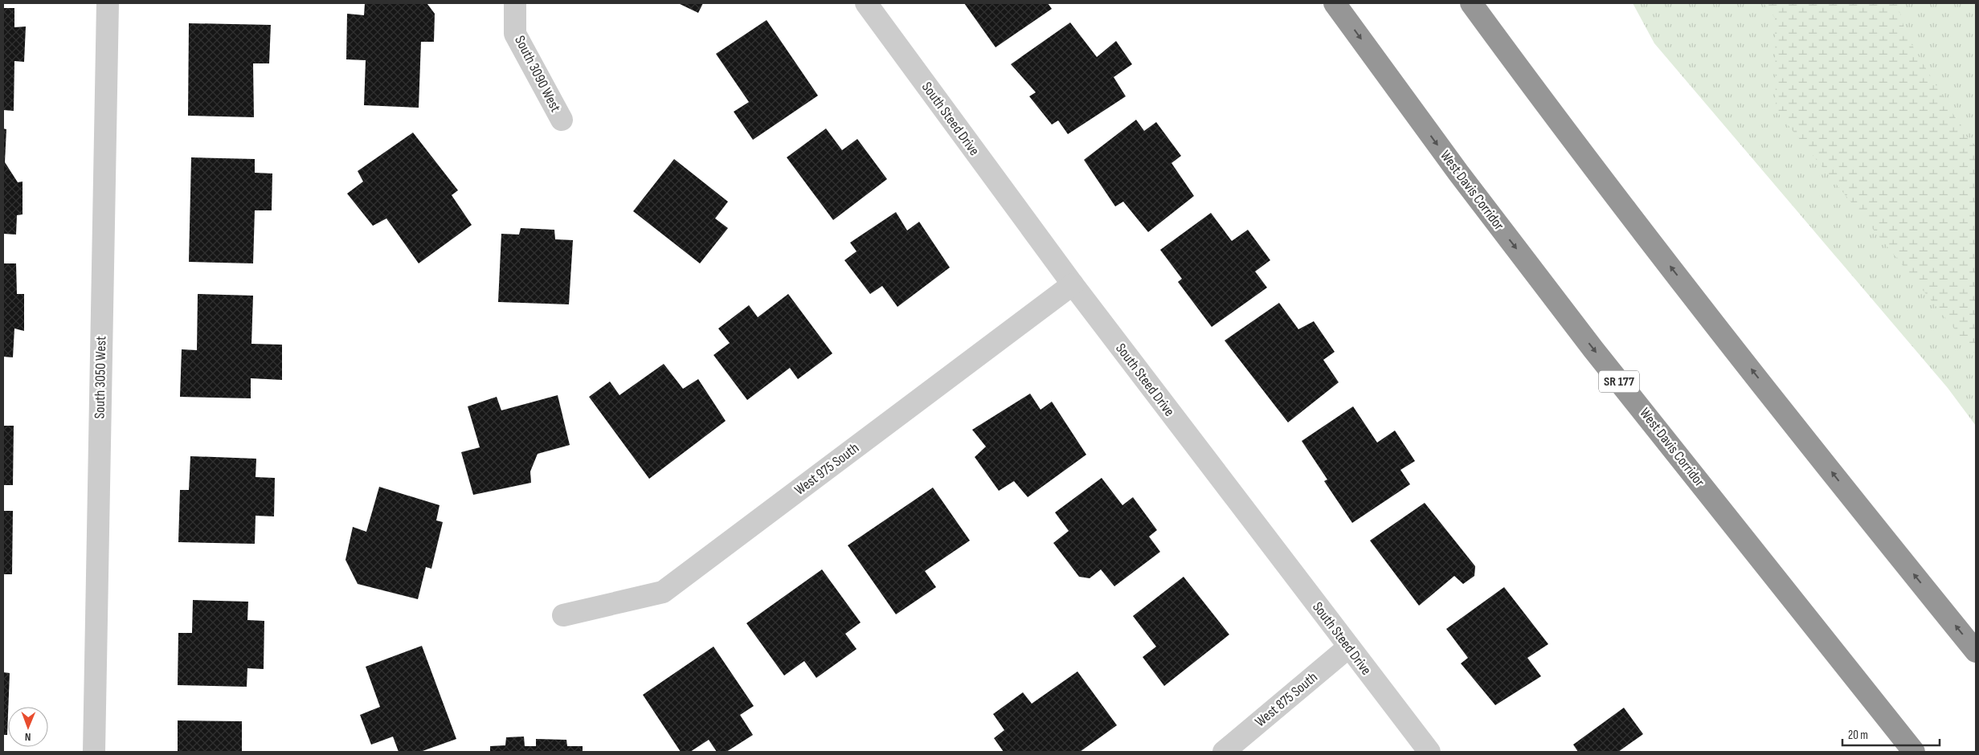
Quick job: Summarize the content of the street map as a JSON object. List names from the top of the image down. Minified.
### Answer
{"streets":{"highway":["West Davis Corridor","SR 177"],"street":["South 3090 West","South Steed Drive","South 3050 West","West 975 South","West 875 South"]},"crossings":[["South Steed Drive","West 975 South"],["South Steed Drive","West 875 South"]],"scale_bar":"20 m","north":"bottom"}
